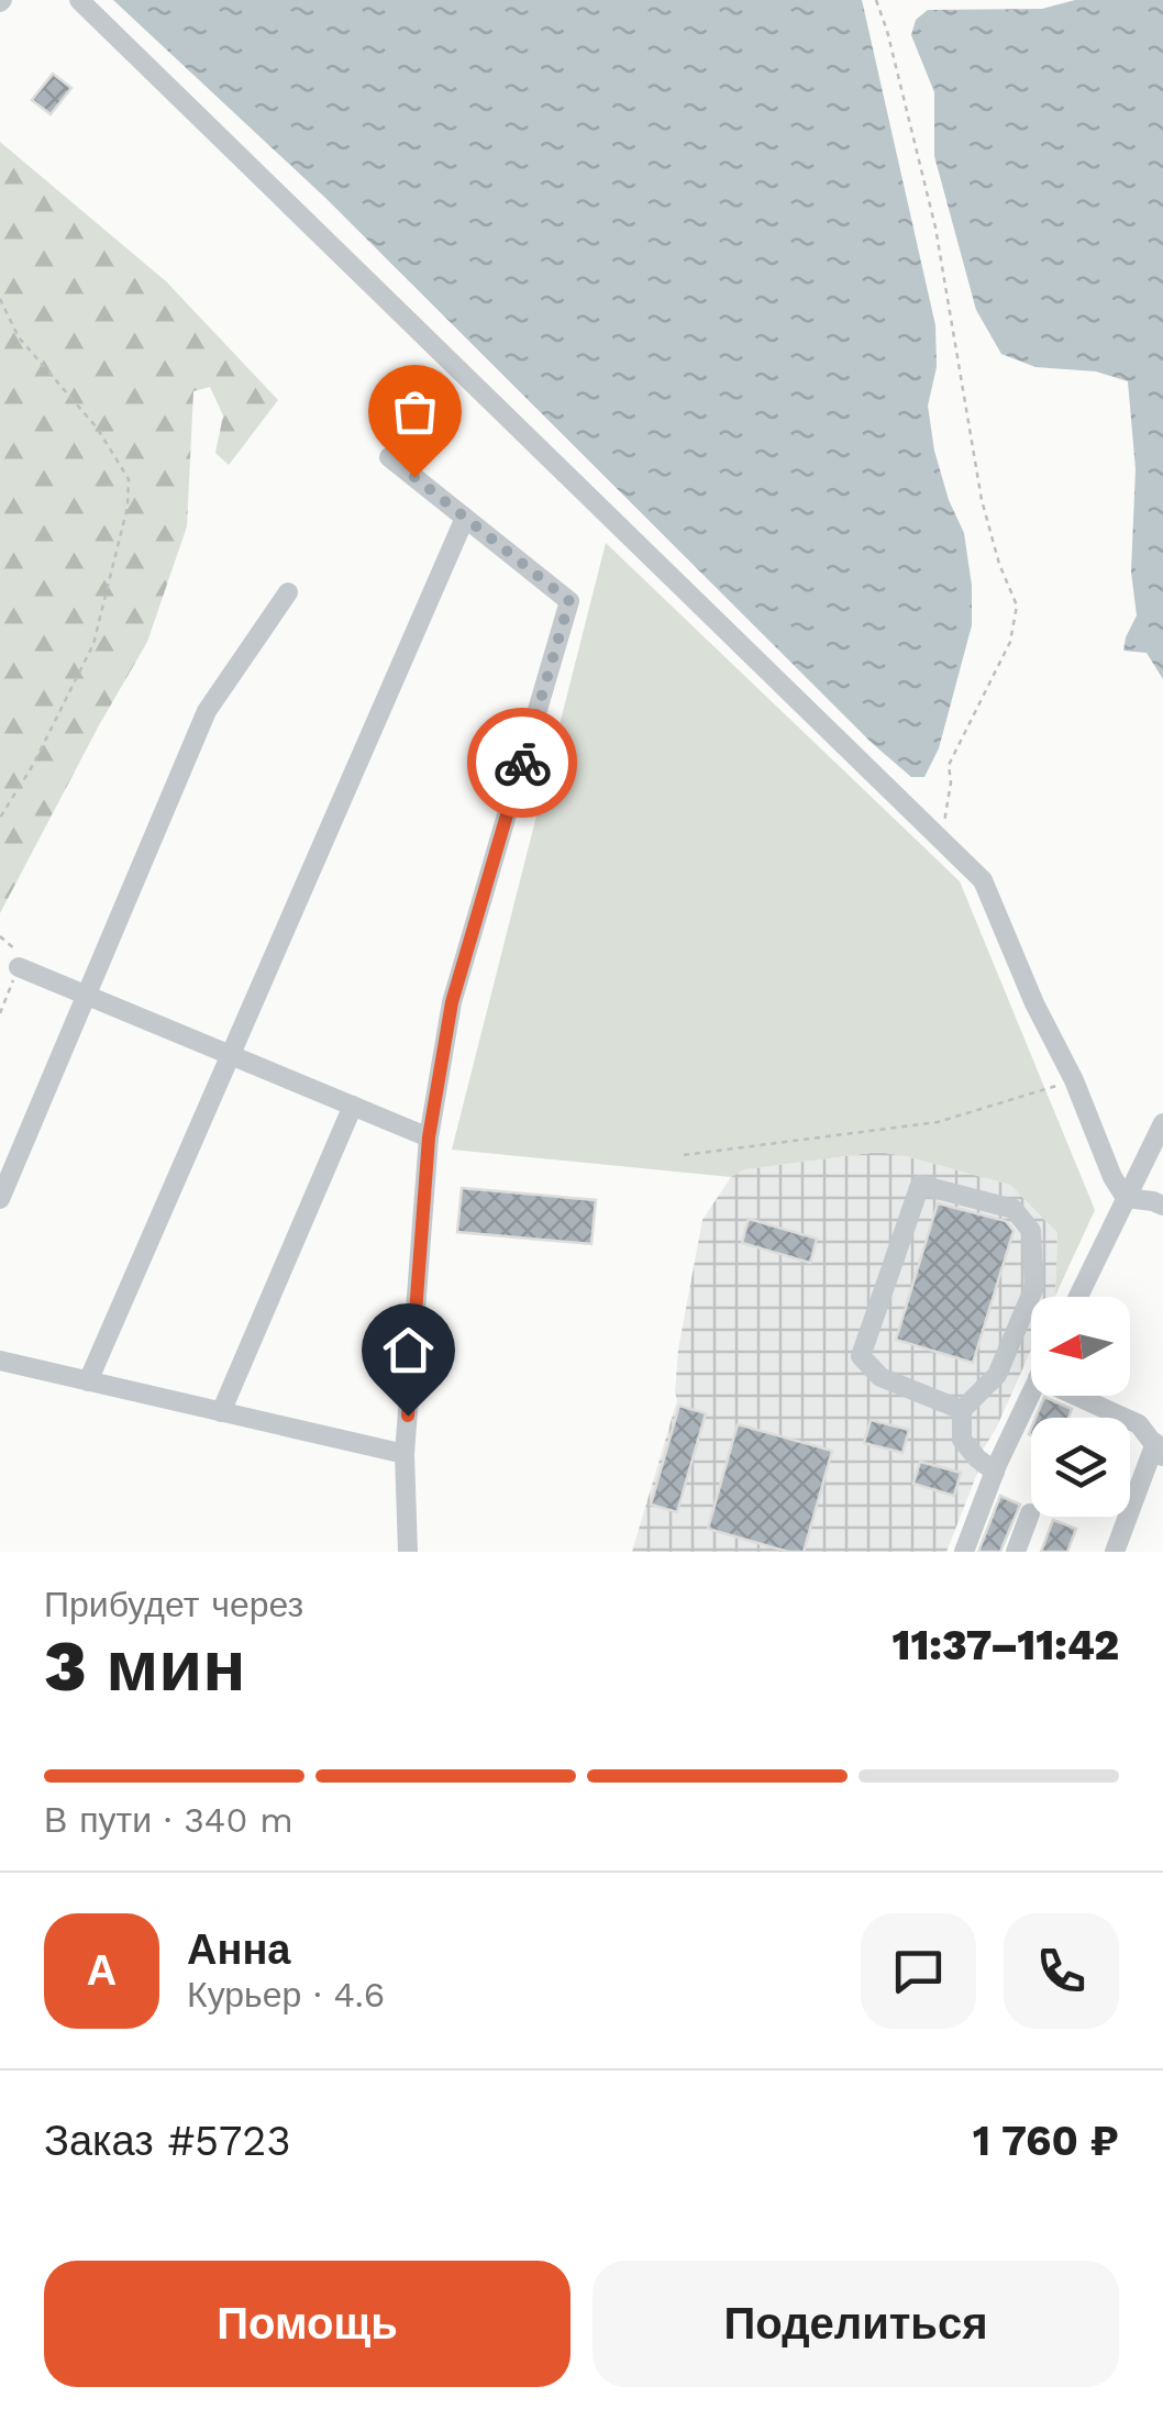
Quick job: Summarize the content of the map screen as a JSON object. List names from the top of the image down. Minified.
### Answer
{"north":"left","page":{"heading":["3 мин","Прибудет через","11:37–11:42"],"panel":["Анна","Курьер · 4.6","Заказ #5723","1 760 ₽"],"bar":"В пути · 340 m","round":"А","buttons":["Помощь","Поделиться"]}}
